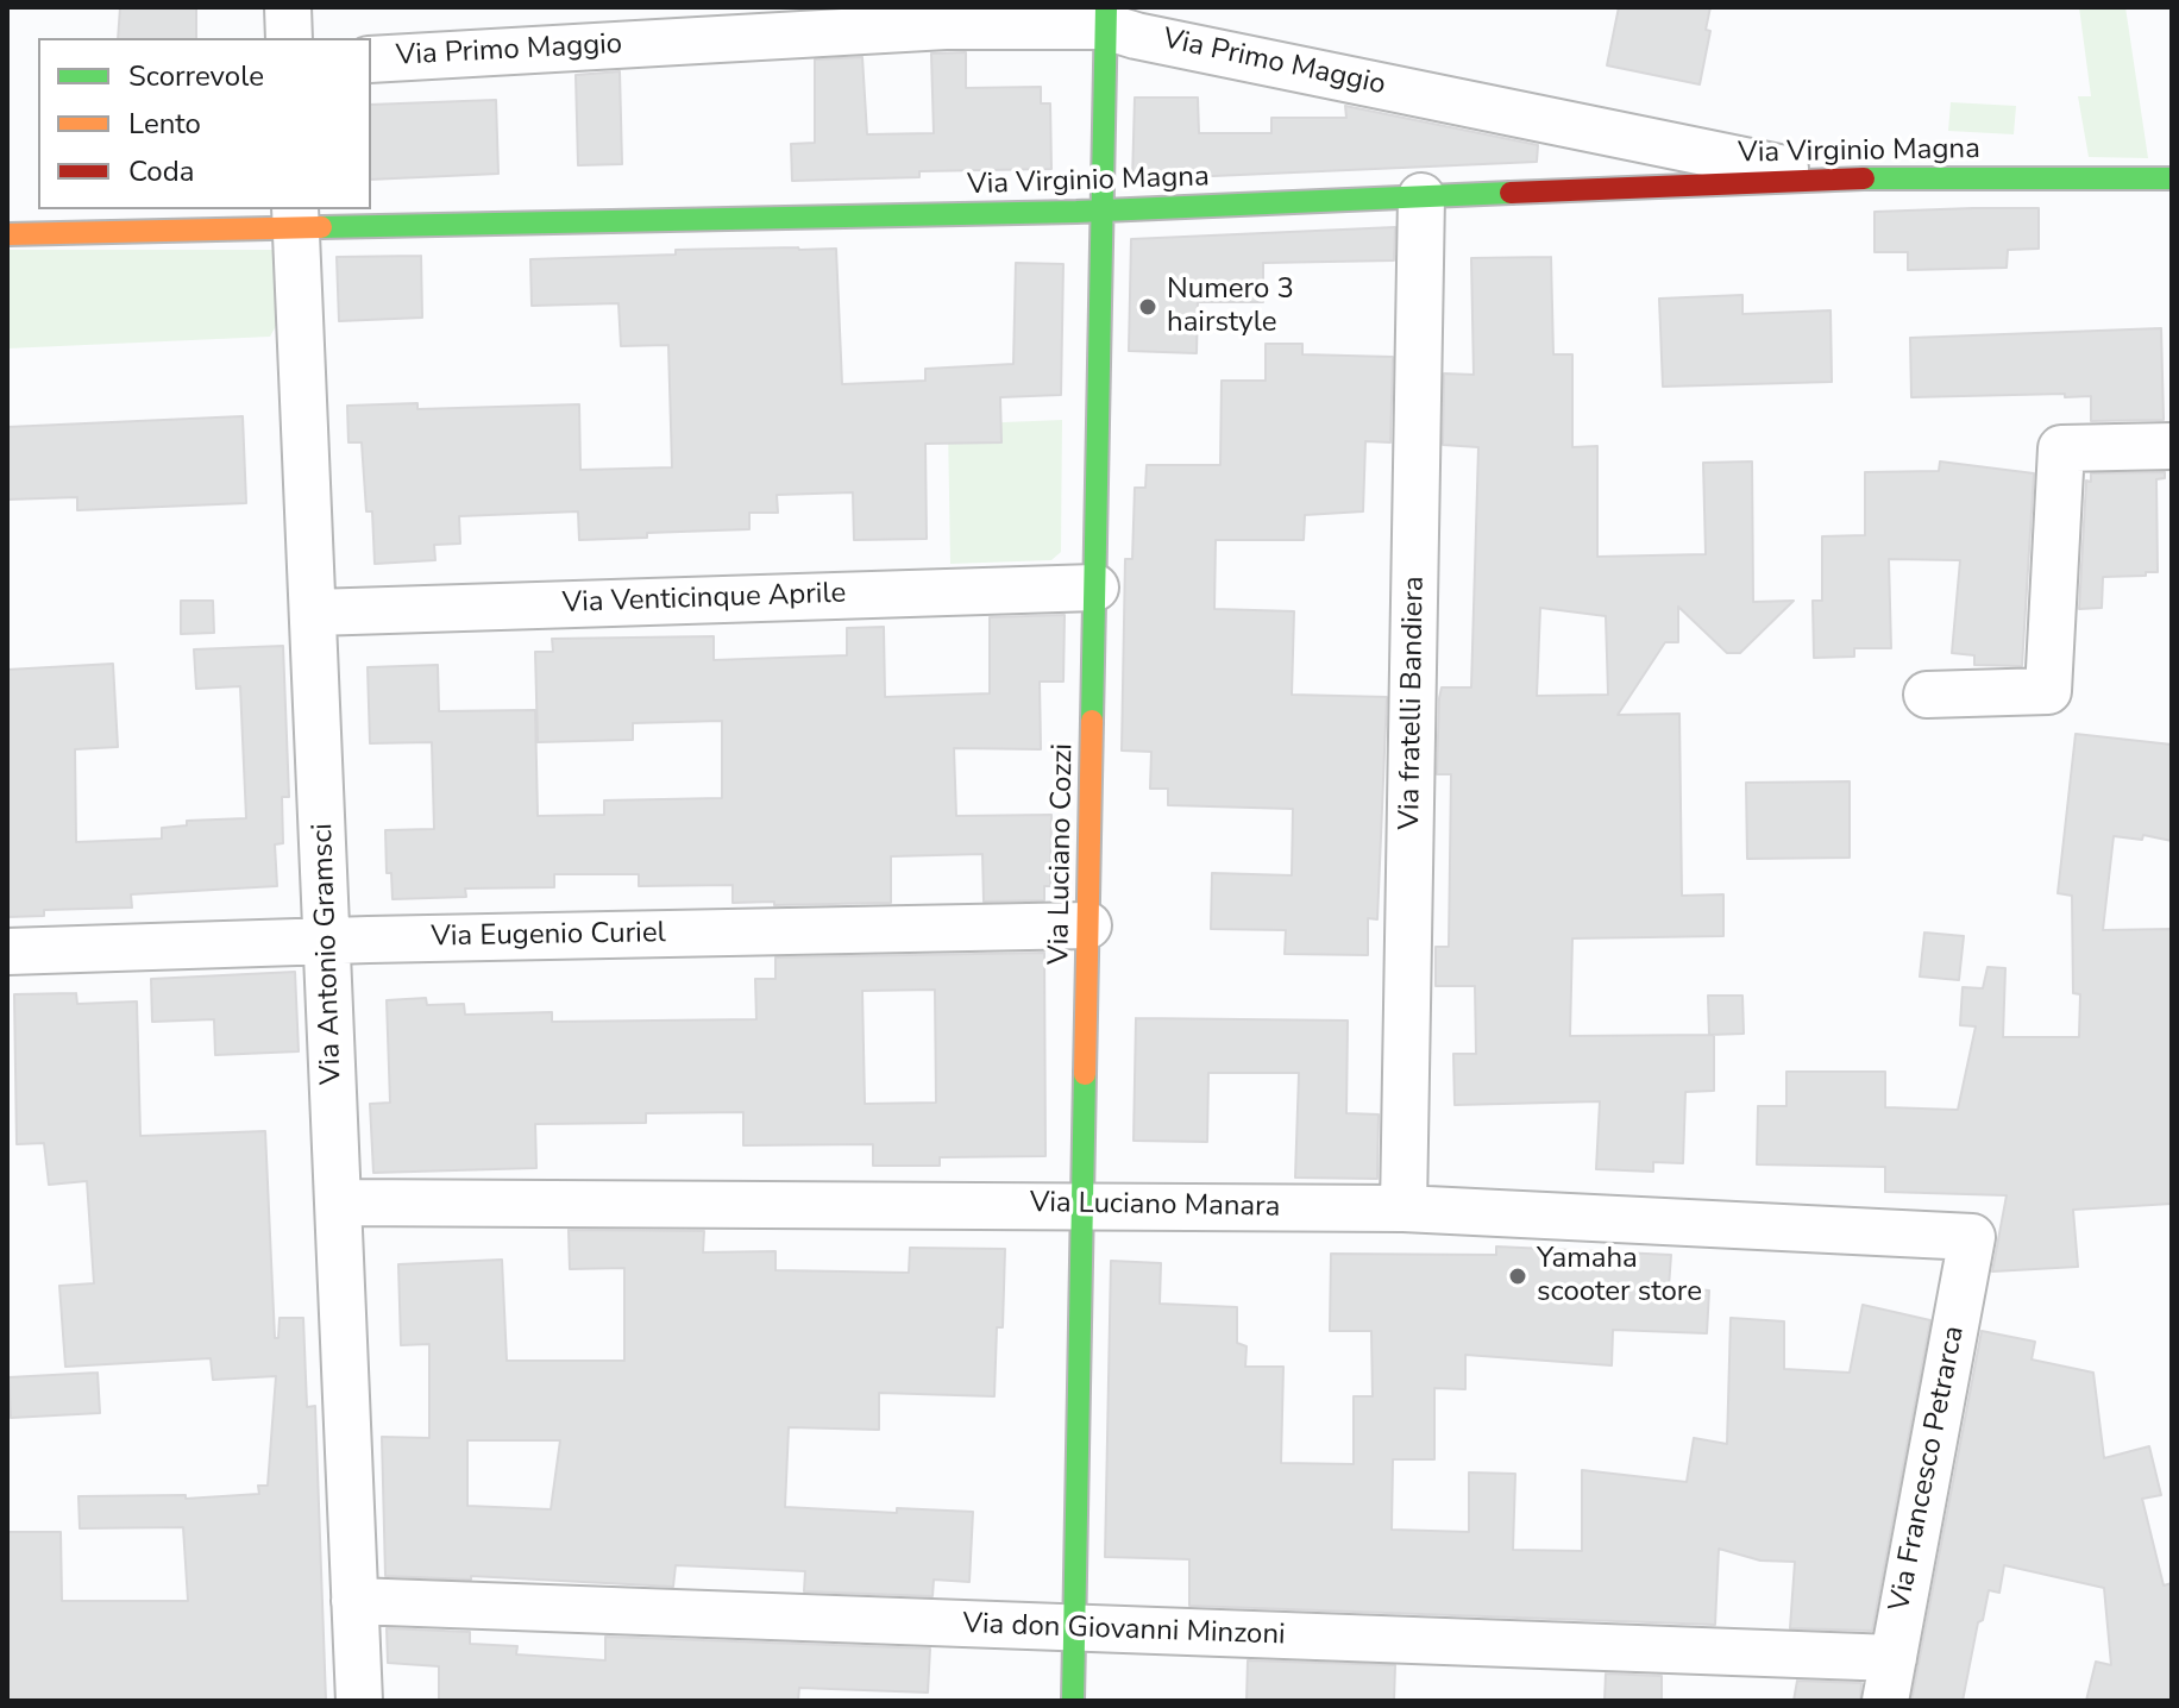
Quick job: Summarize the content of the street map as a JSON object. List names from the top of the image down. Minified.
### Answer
{"streets":{"street":["Via Primo Maggio","Via Virginio Magna","Via Venticinque Aprile","Via fratelli Bandiera","Via Luciano Cozzi","Via Eugenio Curiel","Via Antonio Gramsci","Via Luciano Manara","Via Francesco Petrarca","Via don Giovanni Minzoni"]},"crossings":[["Via Primo Maggio","Via Virginio Magna"],["Via Primo Maggio","Via Luciano Cozzi"],["Via Virginio Magna","Via fratelli Bandiera"],["Via Virginio Magna","Via Luciano Cozzi"],["Via Virginio Magna","Via Antonio Gramsci"],["Via Venticinque Aprile","Via Luciano Cozzi"],["Via Venticinque Aprile","Via Antonio Gramsci"],["Via fratelli Bandiera","Via Luciano Manara"],["Via Luciano Cozzi","Via Eugenio Curiel"],["Via Luciano Cozzi","Via Luciano Manara"],["Via Luciano Cozzi","Via don Giovanni Minzoni"],["Via Eugenio Curiel","Via Antonio Gramsci"],["Via Antonio Gramsci","Via Luciano Manara"],["Via Antonio Gramsci","Via don Giovanni Minzoni"],["Via Luciano Manara","Via Francesco Petrarca"],["Via Francesco Petrarca","Via don Giovanni Minzoni"]],"places":["Numero 3 hairstyle","Yamaha scooter store"],"legend":["Scorrevole","Lento","Coda"]}
